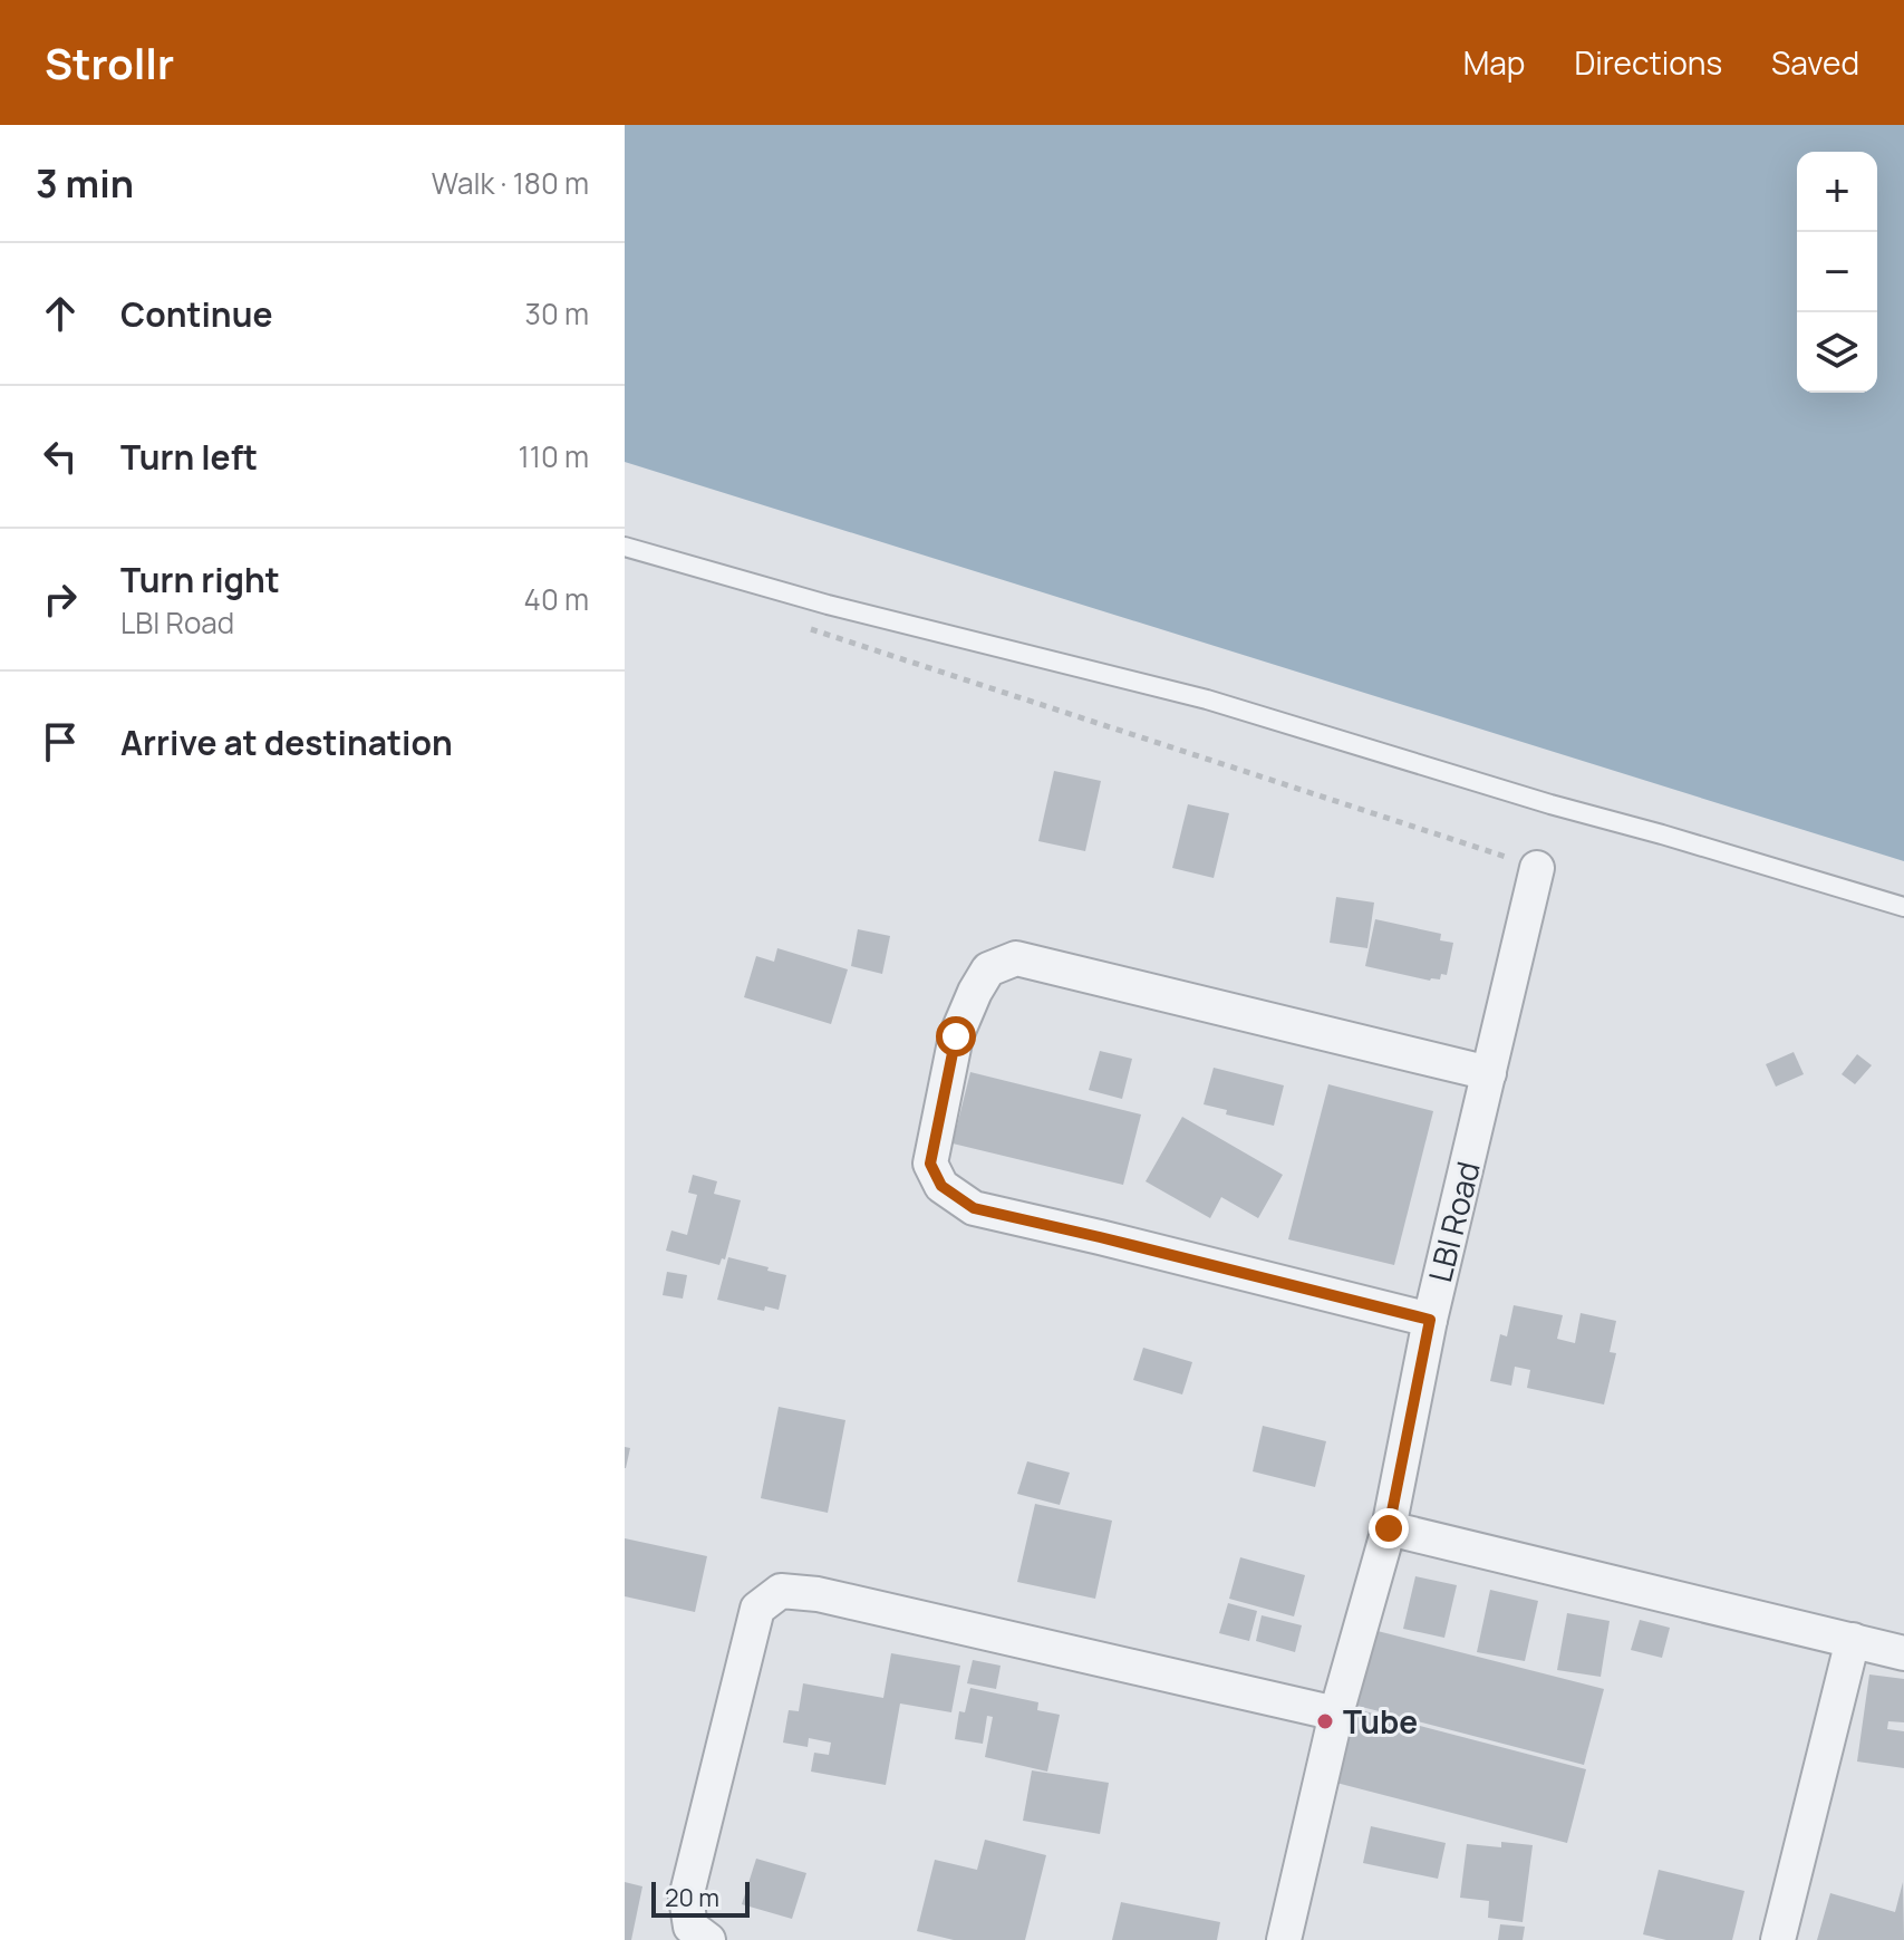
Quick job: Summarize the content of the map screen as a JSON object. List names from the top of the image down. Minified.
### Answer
{"streets":{"street":["LBI Road"]},"places":["Tube"],"scale_bar":"20 m","page":{"header":"Strollr","nav":["Map","Directions","Saved"],"heading":["3 min","Walk · 180 m"],"map_buttons":["+","−"],"list":[["Continue","30 m"],["Turn left","110 m"],["Turn right","LBI Road","40 m"],"Arrive at destination"],"scale":"20 m"}}
